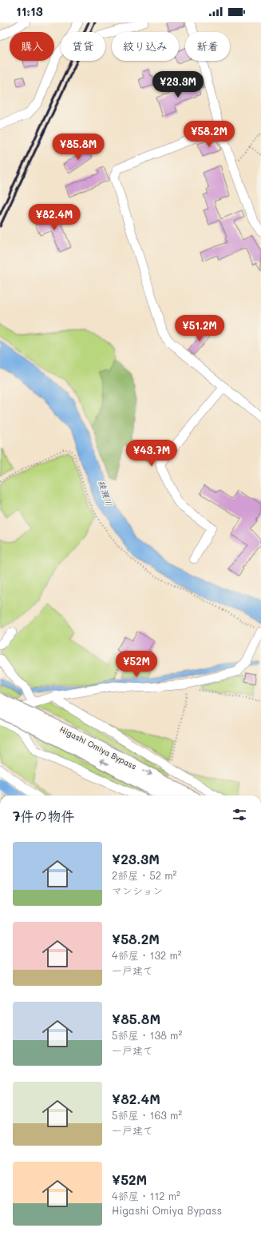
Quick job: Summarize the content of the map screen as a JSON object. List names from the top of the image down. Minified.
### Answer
{"streets":{"highway":["Higashi Omiya Bypass"]},"water":["綾瀬川"],"page":{"status":"11:13","chip":["購入","賃貸","絞り込み","新着"],"price":["¥23.3M","¥58.2M","¥85.8M","¥82.4M","¥51.2M","¥43.7M","¥52M"],"heading":"7件の物件","list":[{"name":"¥23.3M","note":"2部屋 · 52 m² · マンション"},{"name":"¥58.2M","note":"4部屋 · 132 m² · 一戸建て"},{"name":"¥85.8M","note":"5部屋 · 138 m² · 一戸建て"},{"name":"¥82.4M","note":"5部屋 · 163 m² · 一戸建て"},{"name":"¥52M","note":"4部屋 · 112 m² · Higashi Omiya Bypass"}]}}
